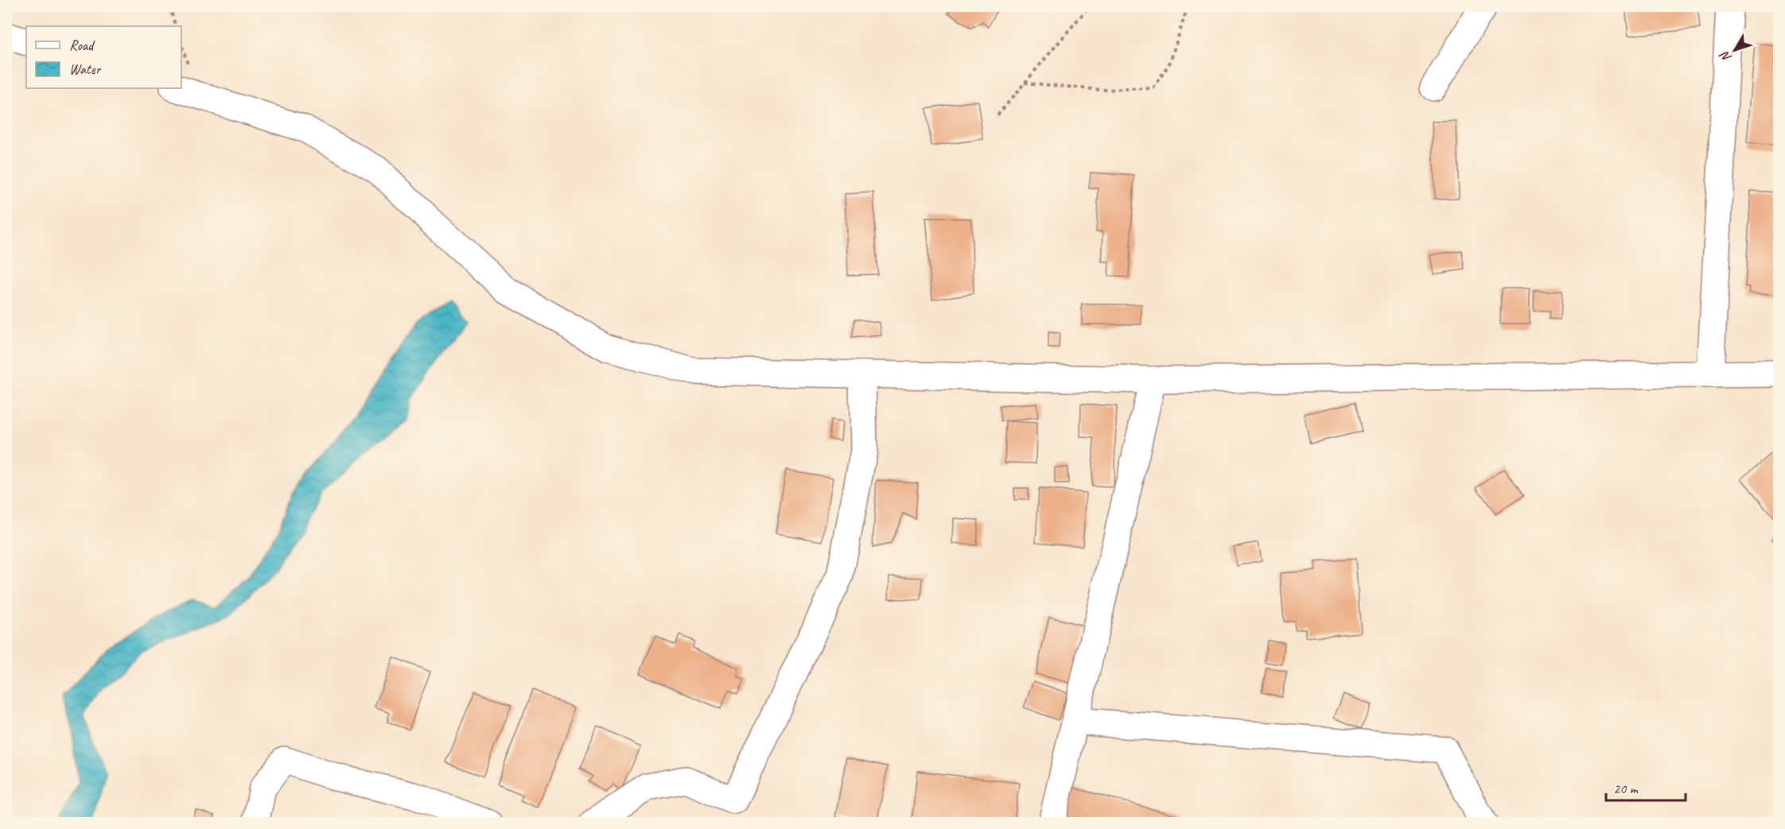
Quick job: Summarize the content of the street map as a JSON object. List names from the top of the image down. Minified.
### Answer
{"legend":["Road","Water"],"scale_bar":"20 m","north":"bottom left"}
